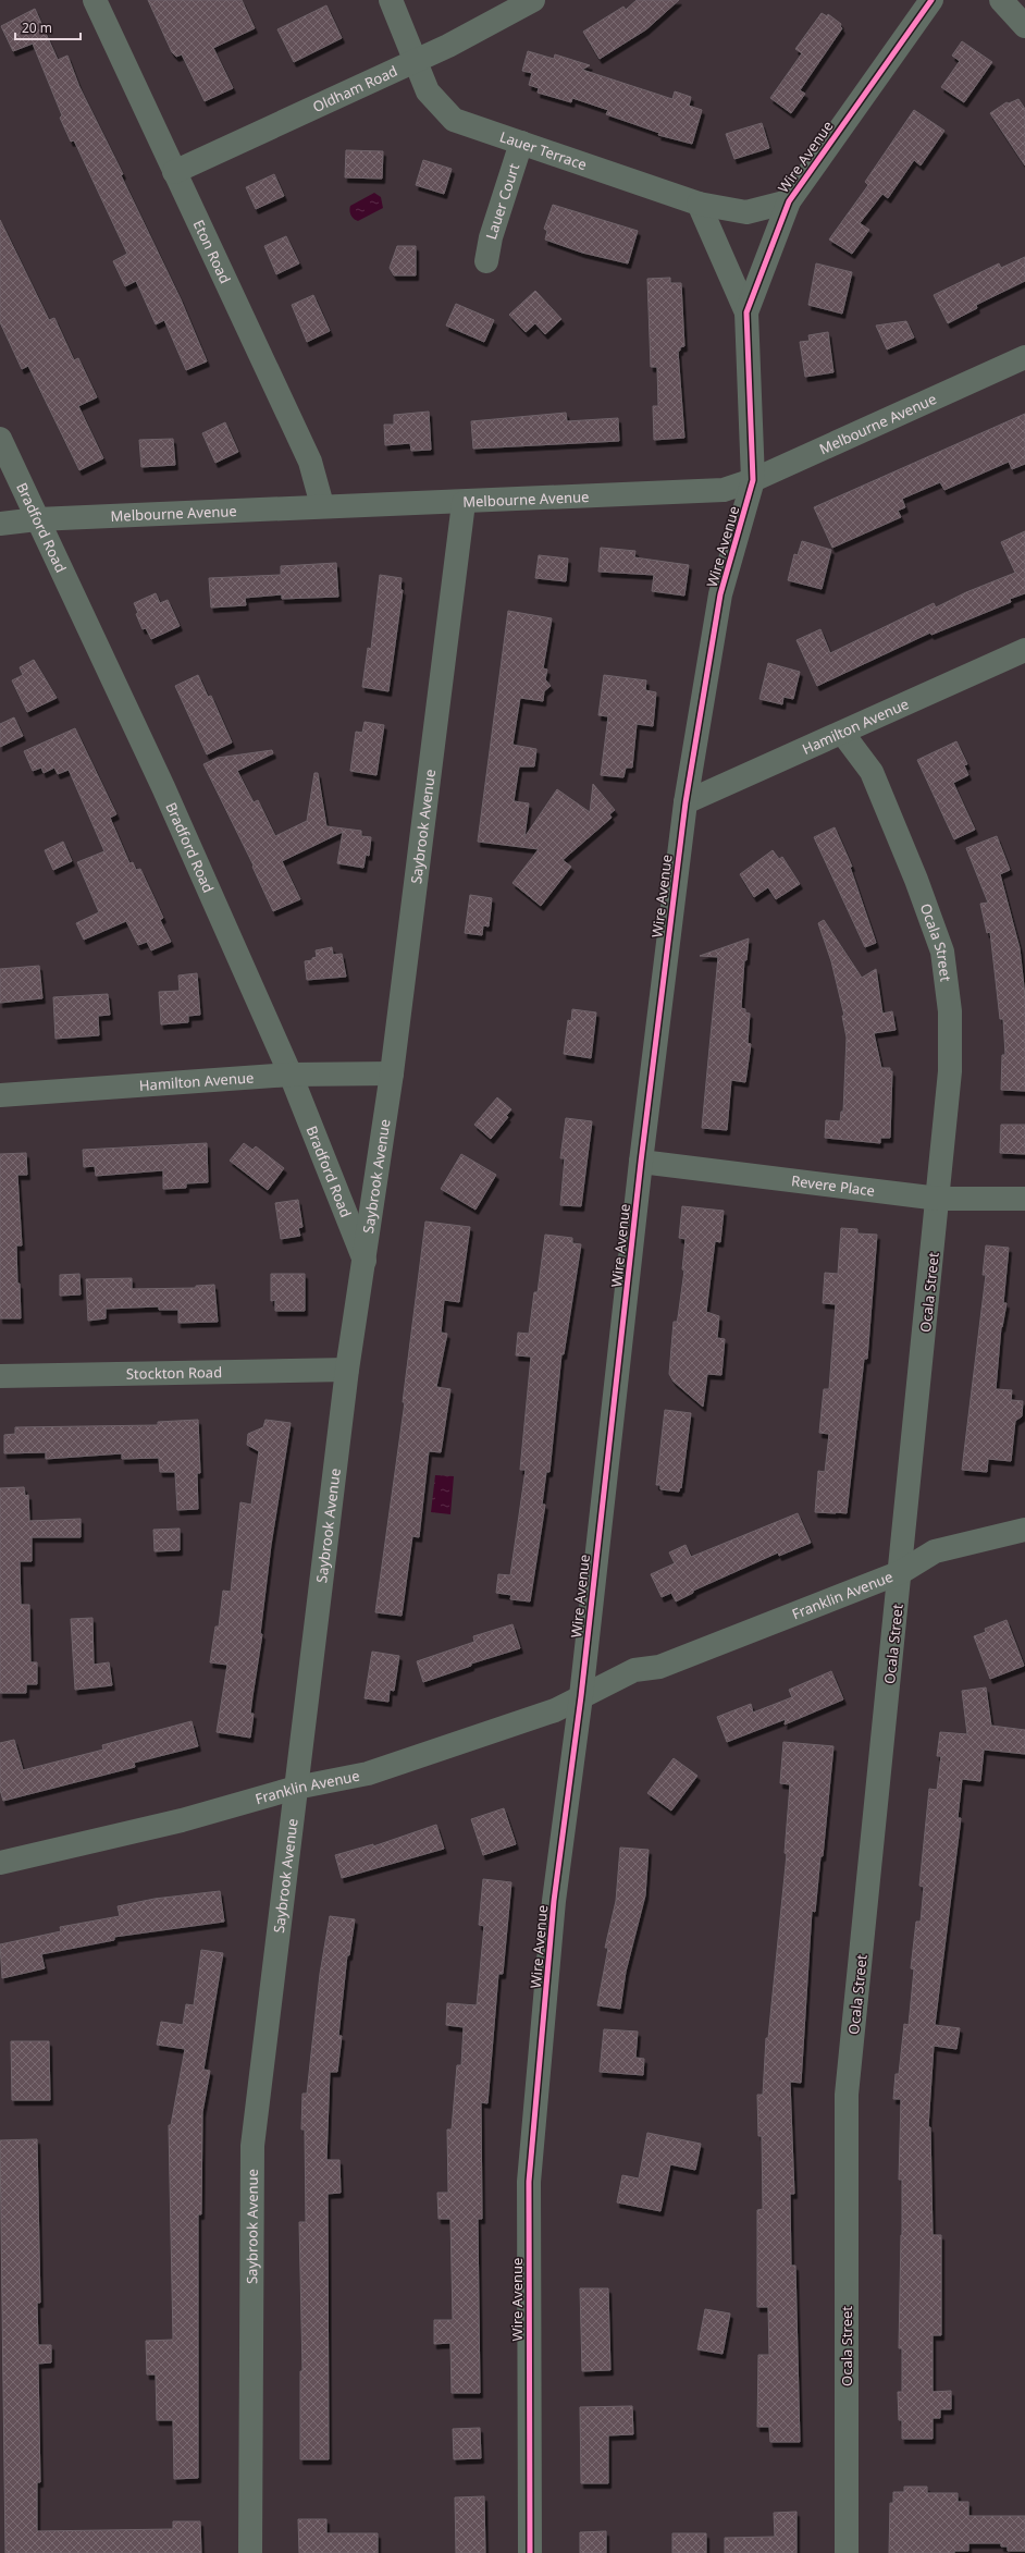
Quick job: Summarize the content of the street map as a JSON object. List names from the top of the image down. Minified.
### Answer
{"streets":{"street":["Oldham Road","Lauer Terrace","Wire Avenue","Lauer Court","Eton Road","Melbourne Avenue","Bradford Road","Hamilton Avenue","Saybrook Avenue","Ocala Street","Revere Place","Stockton Road","Franklin Avenue"]},"crossings":[["Oldham Road","Lauer Terrace"],["Oldham Road","Eton Road"],["Lauer Terrace","Wire Avenue"],["Lauer Terrace","Lauer Court"],["Wire Avenue","Melbourne Avenue"],["Wire Avenue","Hamilton Avenue"],["Wire Avenue","Revere Place"],["Wire Avenue","Franklin Avenue"],["Eton Road","Melbourne Avenue"],["Melbourne Avenue","Bradford Road"],["Melbourne Avenue","Saybrook Avenue"],["Bradford Road","Hamilton Avenue"],["Bradford Road","Saybrook Avenue"],["Hamilton Avenue","Saybrook Avenue"],["Hamilton Avenue","Ocala Street"],["Saybrook Avenue","Stockton Road"],["Saybrook Avenue","Franklin Avenue"],["Ocala Street","Revere Place"],["Ocala Street","Franklin Avenue"]],"scale_bar":"20 m"}
